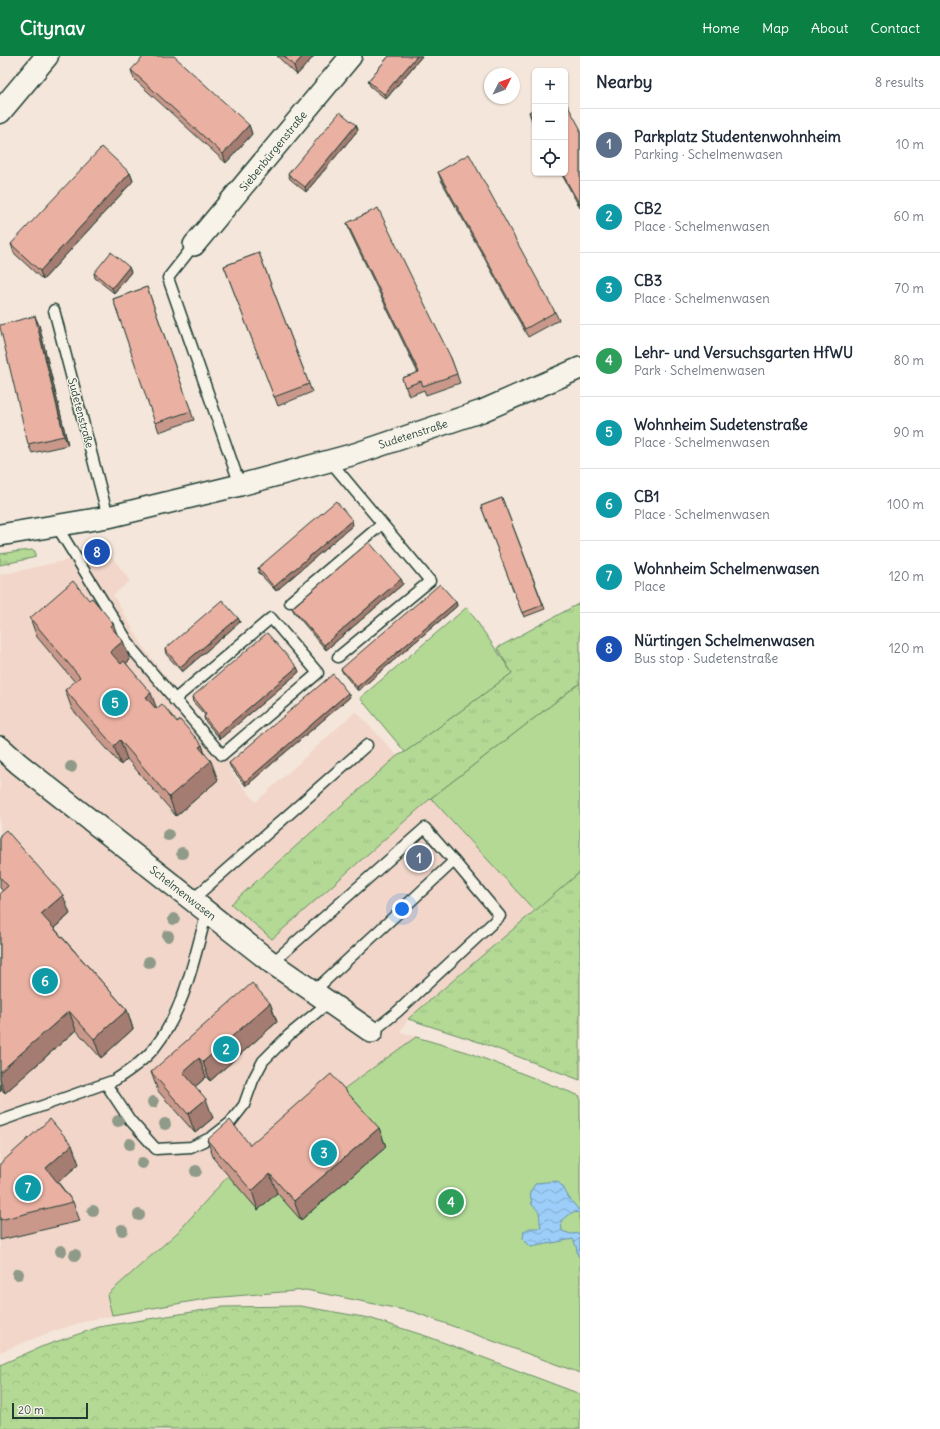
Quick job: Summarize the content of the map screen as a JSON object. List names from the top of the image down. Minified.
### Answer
{"streets":{"street":["Siebenbürgenstraße","Sudetenstraße","Schelmenwasen"]},"scale_bar":"20 m","north":"top right","page":{"header":"Citynav","nav":["Home","Map","About","Contact"],"heading":["Nearby","8 results"],"map_buttons":["+","−"],"list":[{"mark":"1","name":"Parkplatz Studentenwohnheim","note":"Parking · Schelmenwasen","value":"10 m"},{"mark":"2","name":"CB2","note":"Place · Schelmenwasen","value":"60 m"},{"mark":"3","name":"CB3","note":"Place · Schelmenwasen","value":"70 m"},{"mark":"4","name":"Lehr- und Versuchsgarten HfWU","note":"Park · Schelmenwasen","value":"80 m"},{"mark":"5","name":"Wohnheim Sudetenstraße","note":"Place · Schelmenwasen","value":"90 m"},{"mark":"6","name":"CB1","note":"Place · Schelmenwasen","value":"100 m"},{"mark":"7","name":"Wohnheim Schelmenwasen","note":"Place","value":"120 m"},{"mark":"8","name":"Nürtingen Schelmenwasen","note":"Bus stop · Sudetenstraße","value":"120 m"}],"pins":["8","5","1","6","2","3","7","4"],"scale":"20 m"}}
